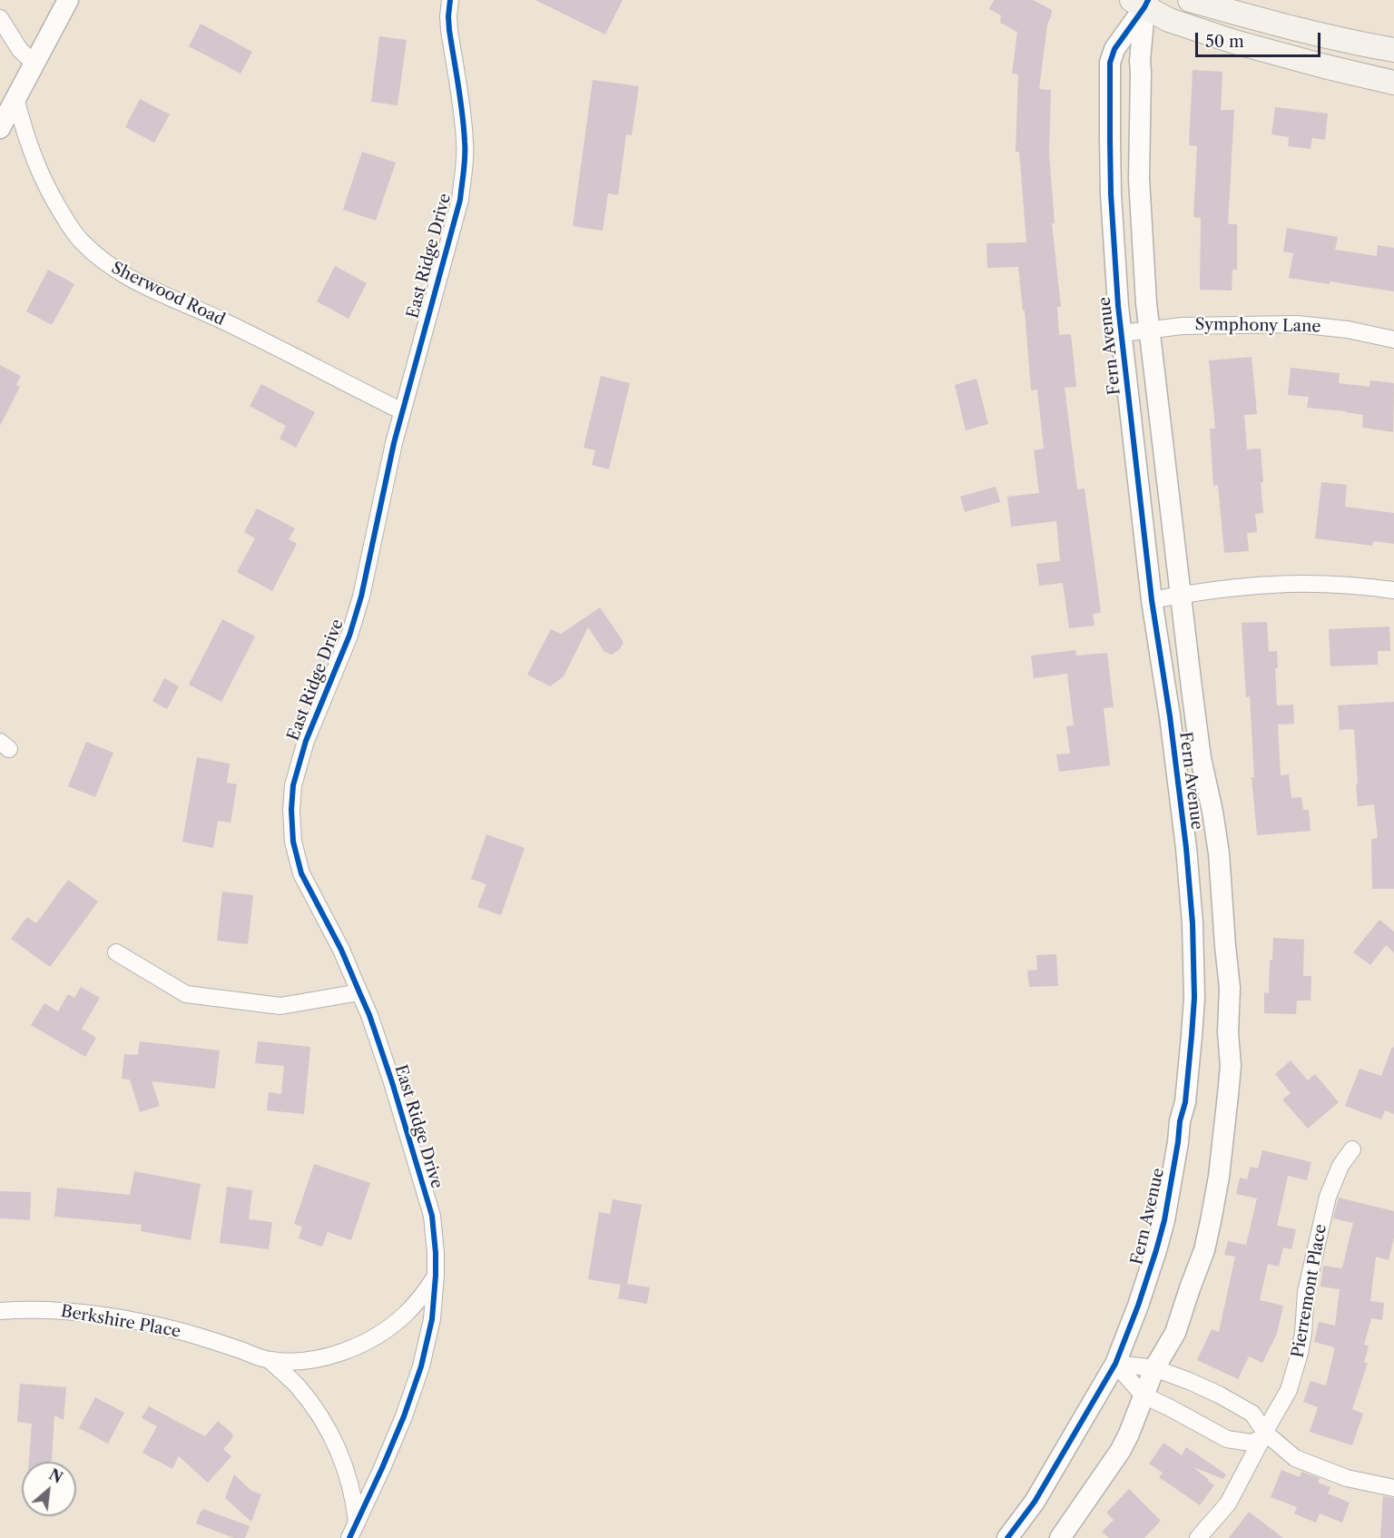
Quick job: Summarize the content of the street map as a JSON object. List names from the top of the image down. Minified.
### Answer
{"streets":{"street":["East Ridge Drive","Sherwood Road","Symphony Lane","Fern Avenue","Pierremont Place","Berkshire Place"]},"crossings":[["East Ridge Drive","Sherwood Road"],["East Ridge Drive","Berkshire Place"],["Symphony Lane","Fern Avenue"]],"scale_bar":"50 m","north":"top right"}
